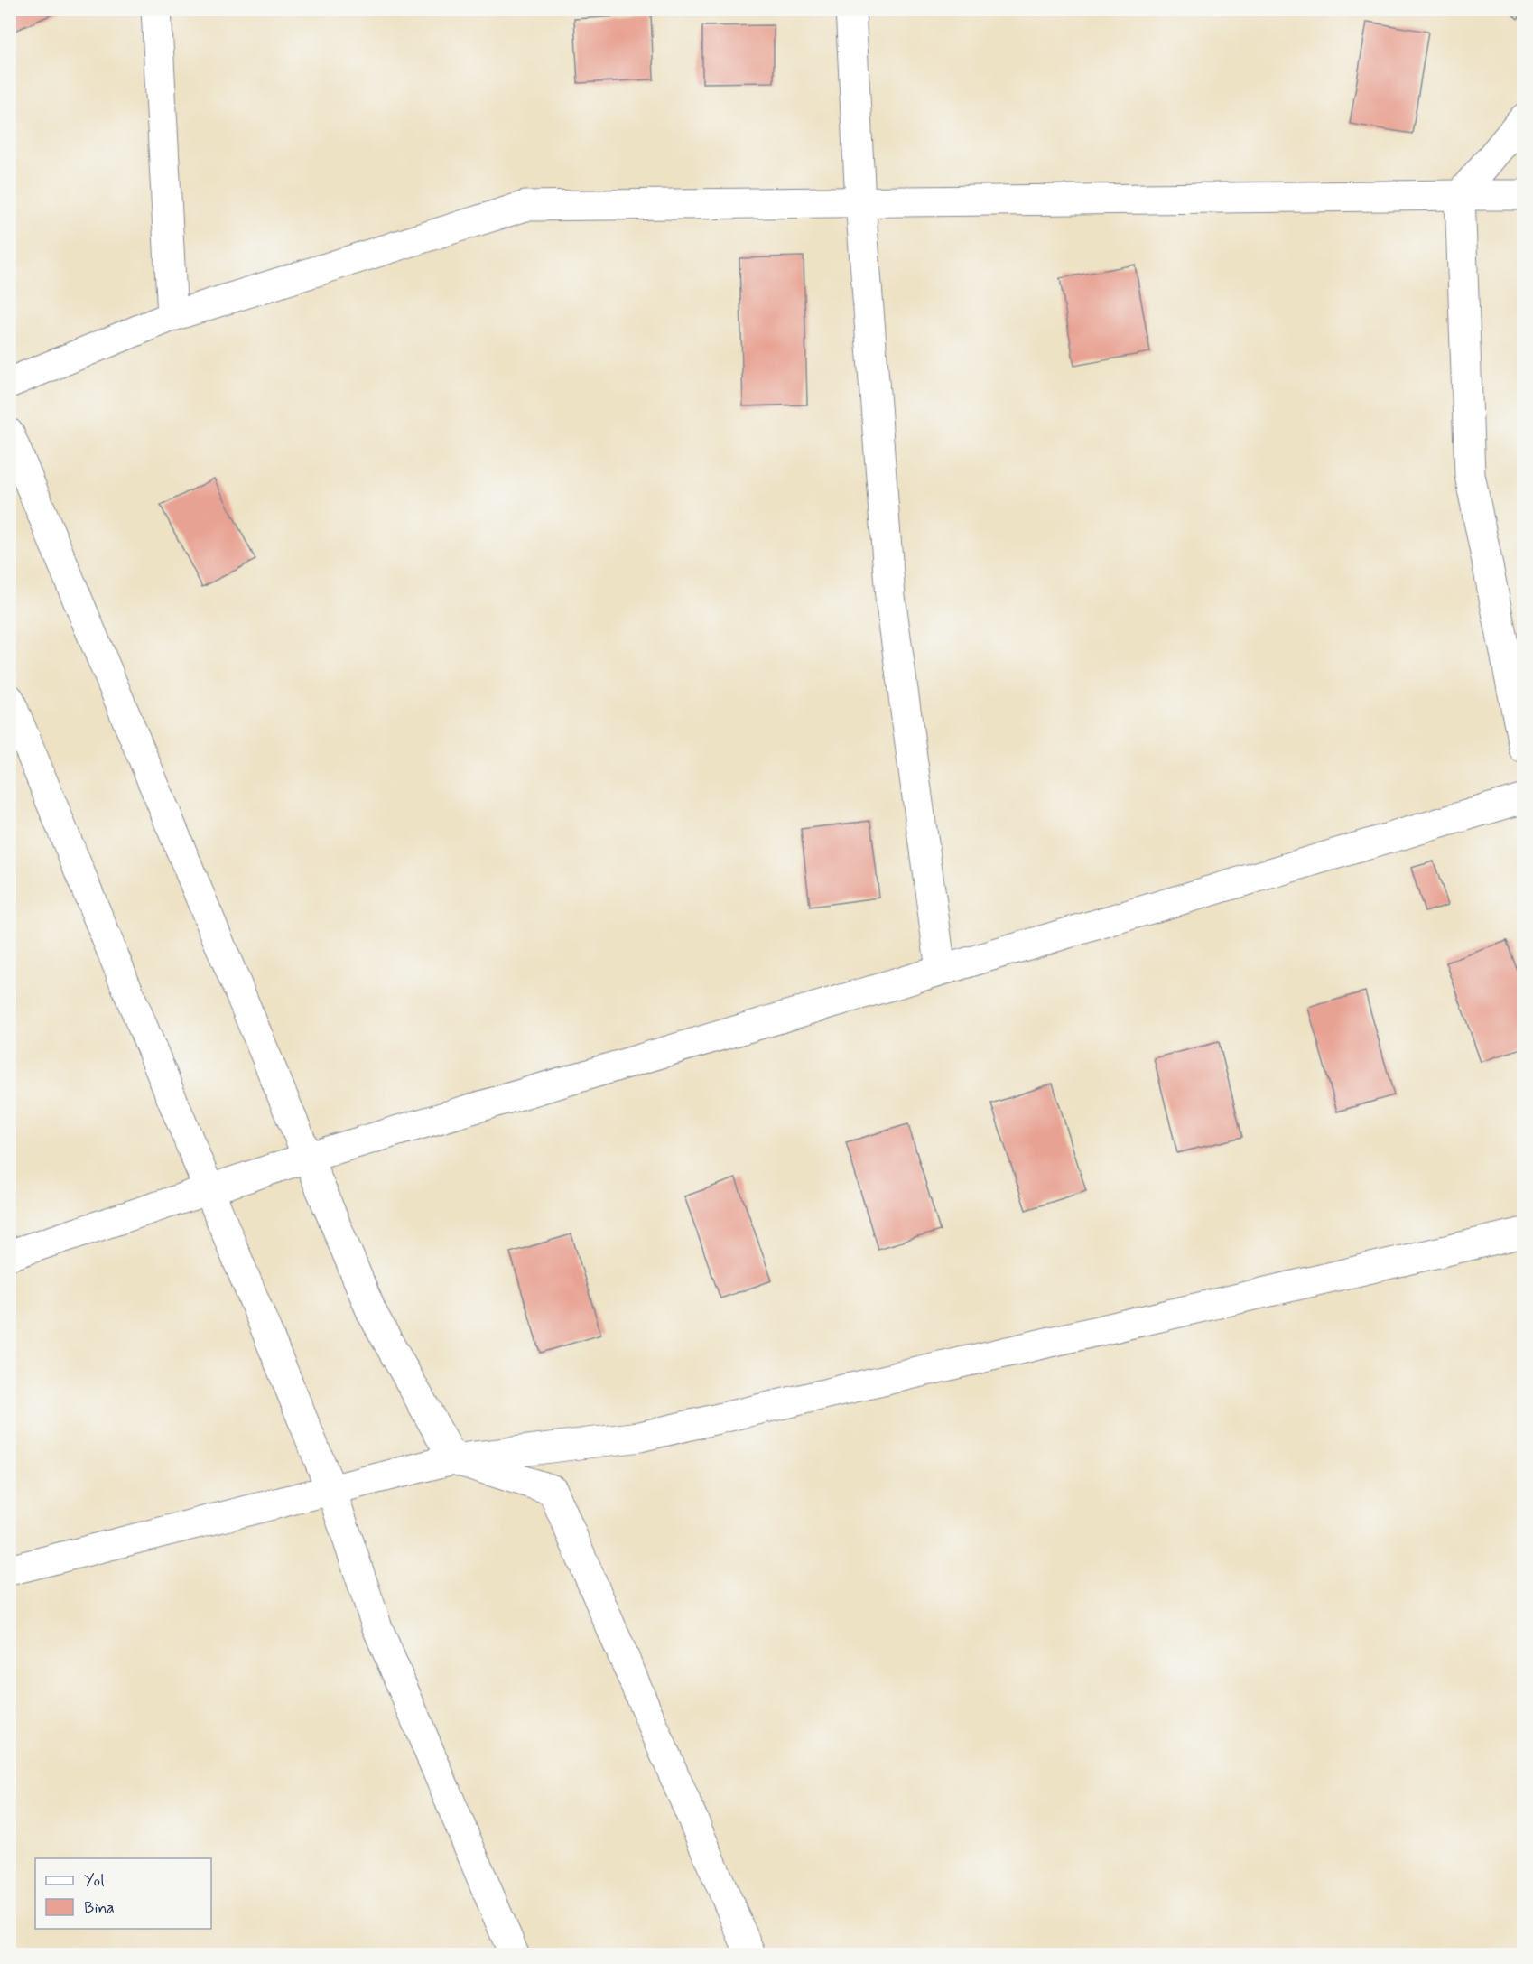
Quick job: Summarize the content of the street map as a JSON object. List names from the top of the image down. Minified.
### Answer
{"legend":["Yol","Bina"]}
